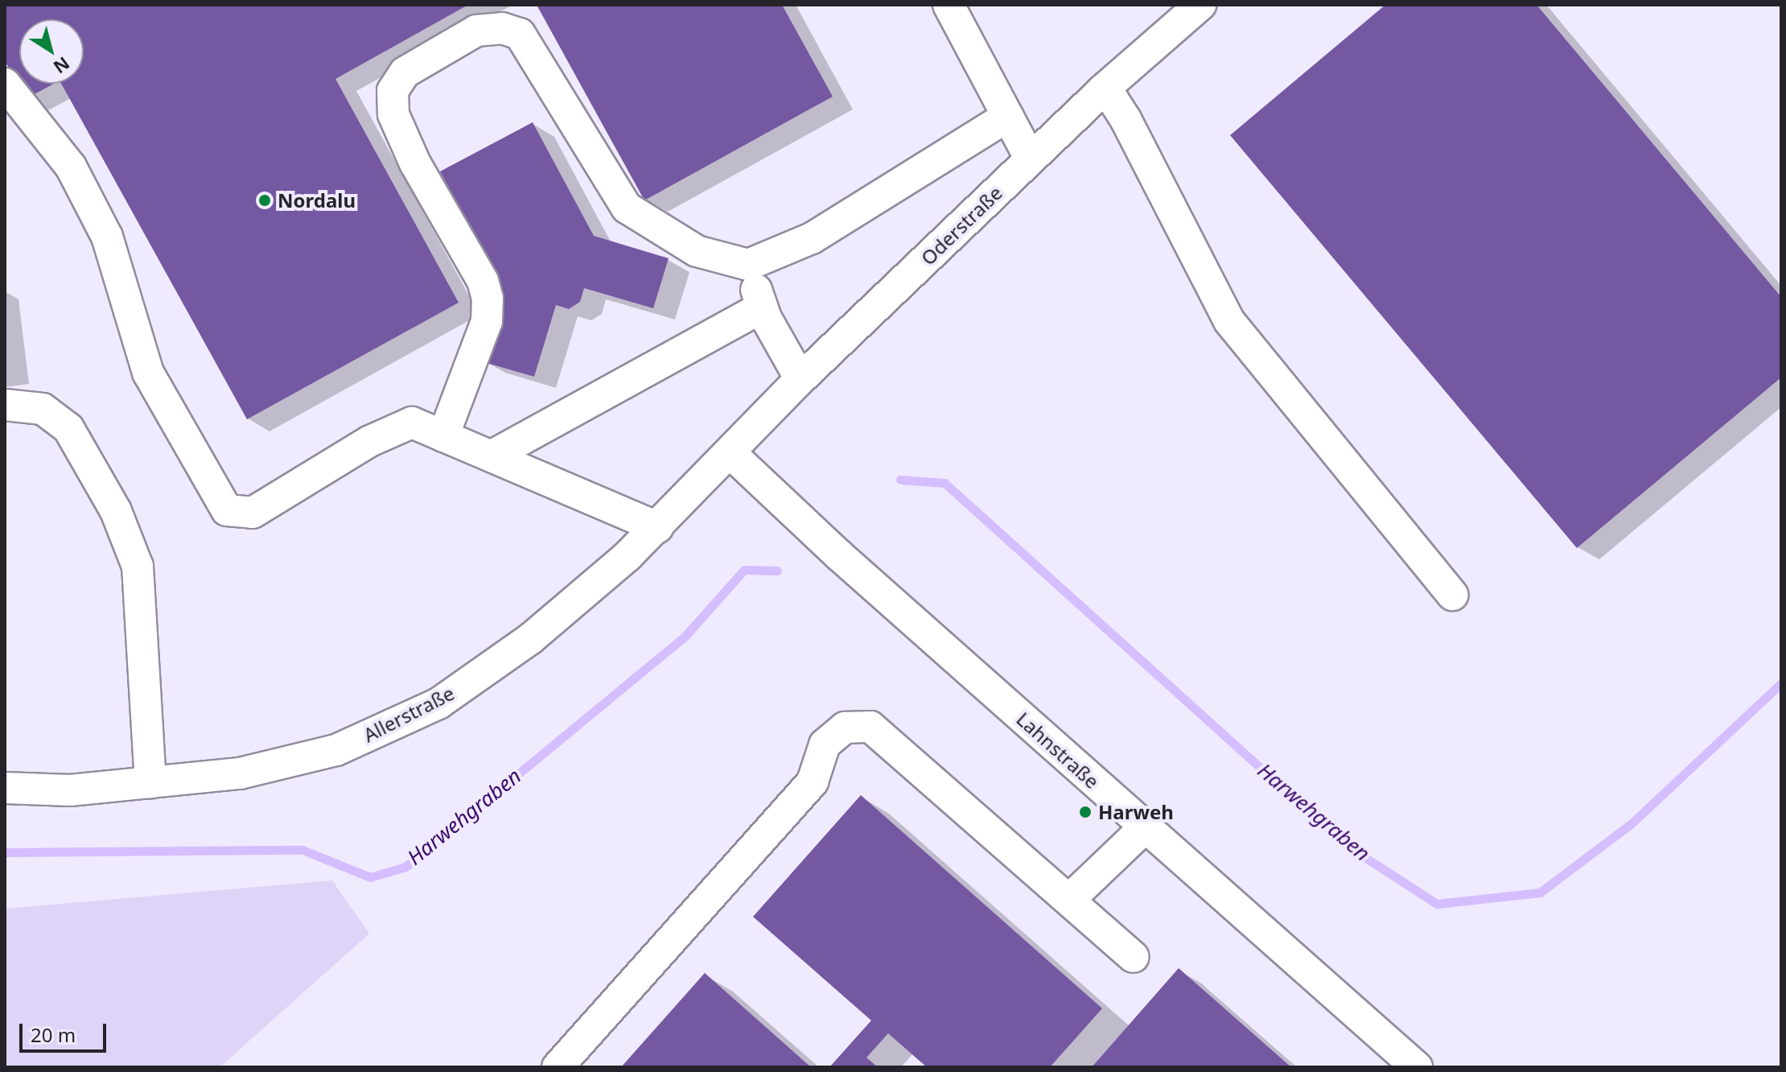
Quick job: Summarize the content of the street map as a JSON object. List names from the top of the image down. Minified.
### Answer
{"streets":{"street":["Oderstraße","Allerstraße","Lahnstraße"]},"crossings":[["Oderstraße","Allerstraße"],["Oderstraße","Lahnstraße"],["Allerstraße","Lahnstraße"]],"water":["Harwehgraben"],"places":["Nordalu","Harweh"],"scale_bar":"20 m","north":"bottom right"}
